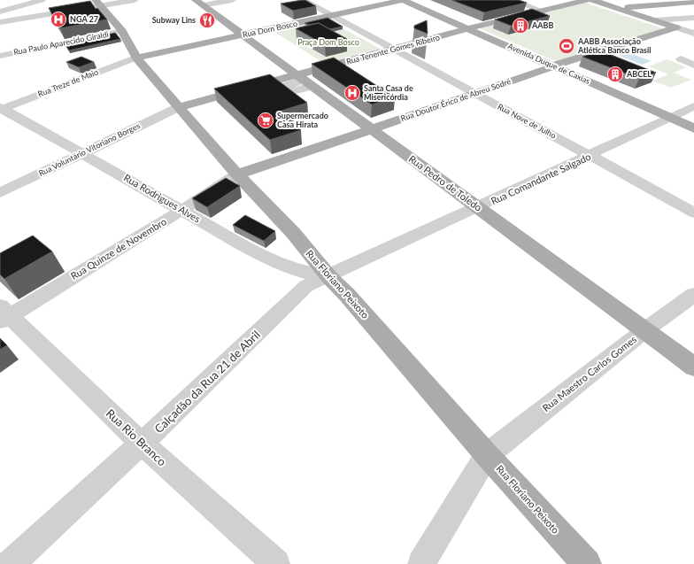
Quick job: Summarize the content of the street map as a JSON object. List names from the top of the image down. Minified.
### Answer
{"streets":{"main road":["Rua Dom Bosco","Rua Tenente Gomes Ribeiro","Avenida Duque de Caxias","Rua Doutor Érico de Abreu Sodré","Rua Pedro de Toledo","Rua Floriano Peixoto"],"street":["Rua Paulo Aparecido Giraldi","Rua Treze de Maio","Rua Nove de Julho","Rua Voluntário Vitoriano Borges","Rua Comandante Salgado","Rua Rodrigues Alves","Rua Quinze de Novembro","Rua Maestro Carlos Gomes","Calçadão da Rua 21 de Abril","Rua Rio Branco"]},"crossings":[["Rua Dom Bosco","Avenida Duque de Caxias"],["Rua Dom Bosco","Rua Treze de Maio"],["Rua Dom Bosco","Rua Nove de Julho"],["Rua Dom Bosco","Rua Pedro de Toledo"],["Rua Dom Bosco","Rua Floriano Peixoto"],["Rua Paulo Aparecido Giraldi","Rua Floriano Peixoto"],["Rua Tenente Gomes Ribeiro","Avenida Duque de Caxias"],["Rua Tenente Gomes Ribeiro","Rua Nove de Julho"],["Rua Tenente Gomes Ribeiro","Rua Voluntário Vitoriano Borges"],["Rua Tenente Gomes Ribeiro","Rua Pedro de Toledo"],["Rua Tenente Gomes Ribeiro","Rua Floriano Peixoto"],["Avenida Duque de Caxias","Rua Doutor Érico de Abreu Sodré"],["Avenida Duque de Caxias","Rua Comandante Salgado"],["Rua Treze de Maio","Rua Rodrigues Alves"],["Rua Treze de Maio","Rua Floriano Peixoto"],["Rua Doutor Érico de Abreu Sodré","Rua Nove de Julho"],["Rua Doutor Érico de Abreu Sodré","Rua Pedro de Toledo"],["Rua Doutor Érico de Abreu Sodré","Rua Quinze de Novembro"],["Rua Doutor Érico de Abreu Sodré","Rua Floriano Peixoto"],["Rua Nove de Julho","Rua Comandante Salgado"],["Rua Voluntário Vitoriano Borges","Rua Rodrigues Alves"],["Rua Voluntário Vitoriano Borges","Rua Floriano Peixoto"],["Rua Comandante Salgado","Rua Pedro de Toledo"],["Rua Comandante Salgado","Rua Rodrigues Alves"],["Rua Comandante Salgado","Rua Floriano Peixoto"],["Rua Comandante Salgado","Calçadão da Rua 21 de Abril"],["Rua Pedro de Toledo","Rua Maestro Carlos Gomes"],["Rua Rodrigues Alves","Rua Quinze de Novembro"],["Rua Rodrigues Alves","Rua Floriano Peixoto"],["Rua Rodrigues Alves","Calçadão da Rua 21 de Abril"],["Rua Quinze de Novembro","Rua Floriano Peixoto"],["Rua Quinze de Novembro","Rua Rio Branco"],["Rua Floriano Peixoto","Rua Maestro Carlos Gomes"],["Rua Floriano Peixoto","Calçadão da Rua 21 de Abril"],["Calçadão da Rua 21 de Abril","Rua Rio Branco"]],"parks":["Praça Dom Bosco"],"places":{"hospital":["NGA 27","Santa Casa de Misericórdia"],"restaurant":["Subway Lins"],"building":["AABB","ABCEL"],"sports":["AABB Associação Atlética Banco Brasil"],"supermarket":["Supermercado Casa Hirata"]}}
